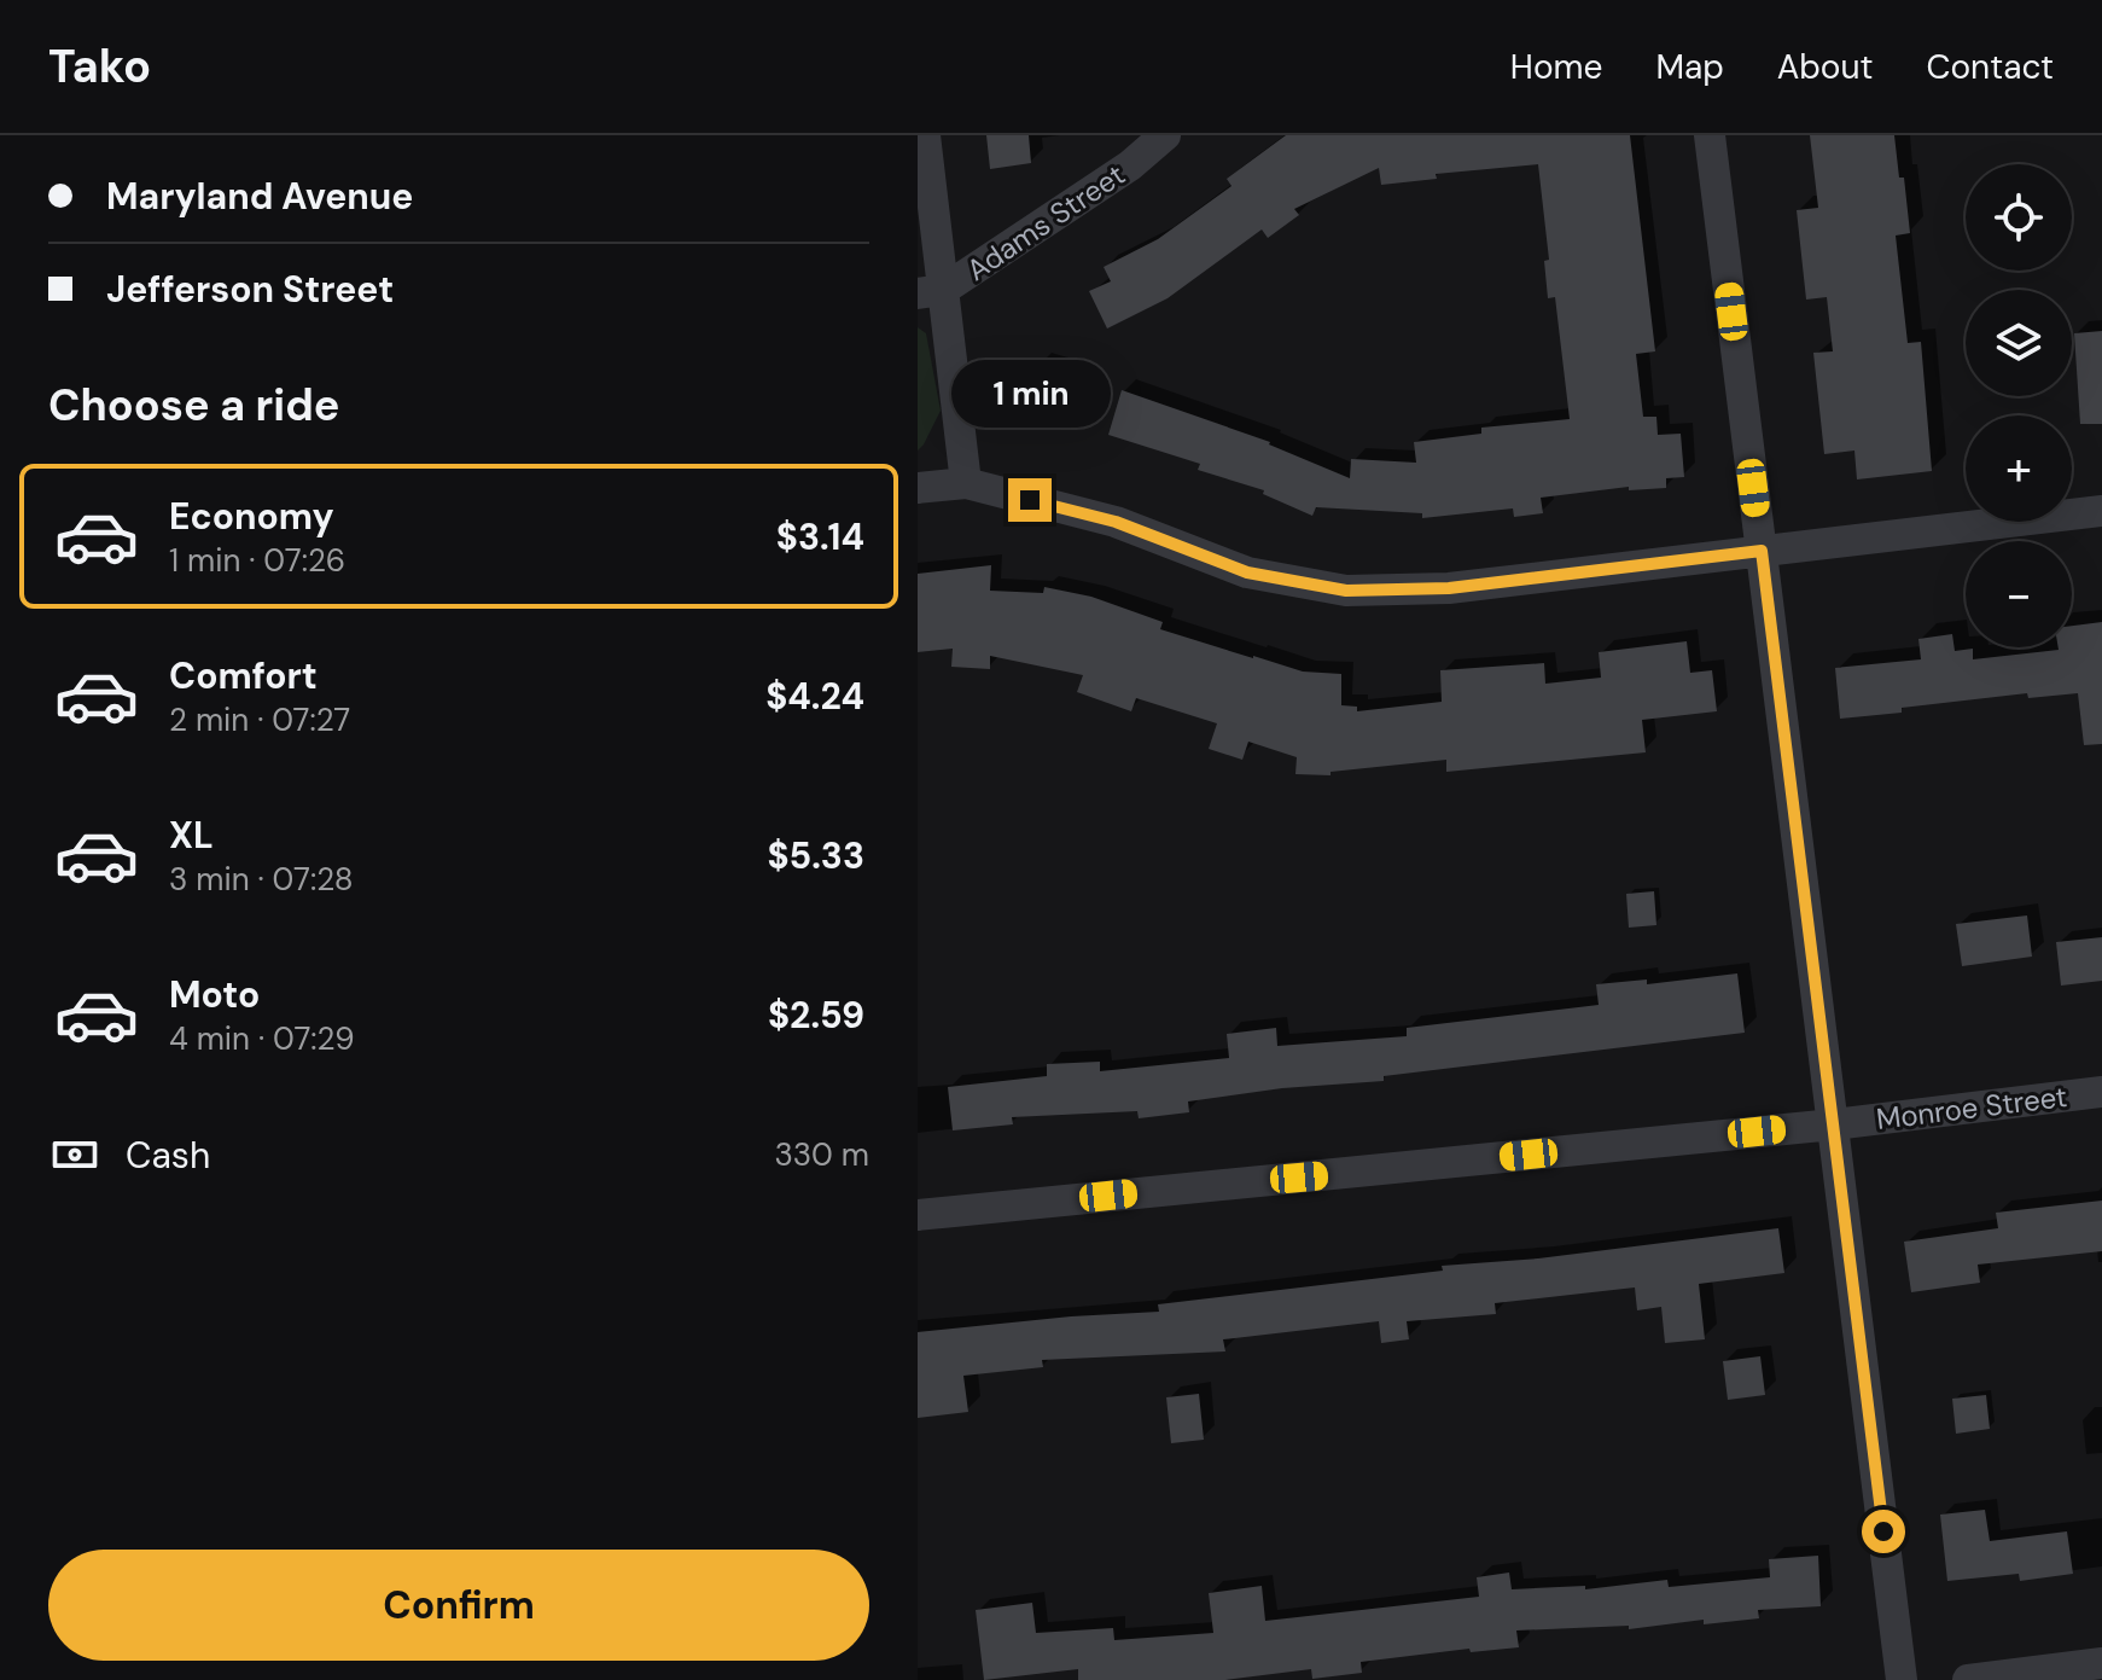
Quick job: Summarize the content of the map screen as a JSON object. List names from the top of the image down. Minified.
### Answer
{"streets":{"street":["Adams Street","Monroe Street"]},"page":{"header":"Tako","nav":["Home","Map","About","Contact"],"banner":["Maryland Avenue","Jefferson Street"],"map_buttons":["+","−"],"heading":"Choose a ride","bubble":"1 min","list":[{"name":"Economy","note":"1 min · 07:26","value":"$3.14"},{"name":"Comfort","note":"2 min · 07:27","value":"$4.24"},{"name":"XL","note":"3 min · 07:28","value":"$5.33"},{"name":"Moto","note":"4 min · 07:29","value":"$2.59"}],"pay":["Cash","330 m"],"buttons":"Confirm"}}
